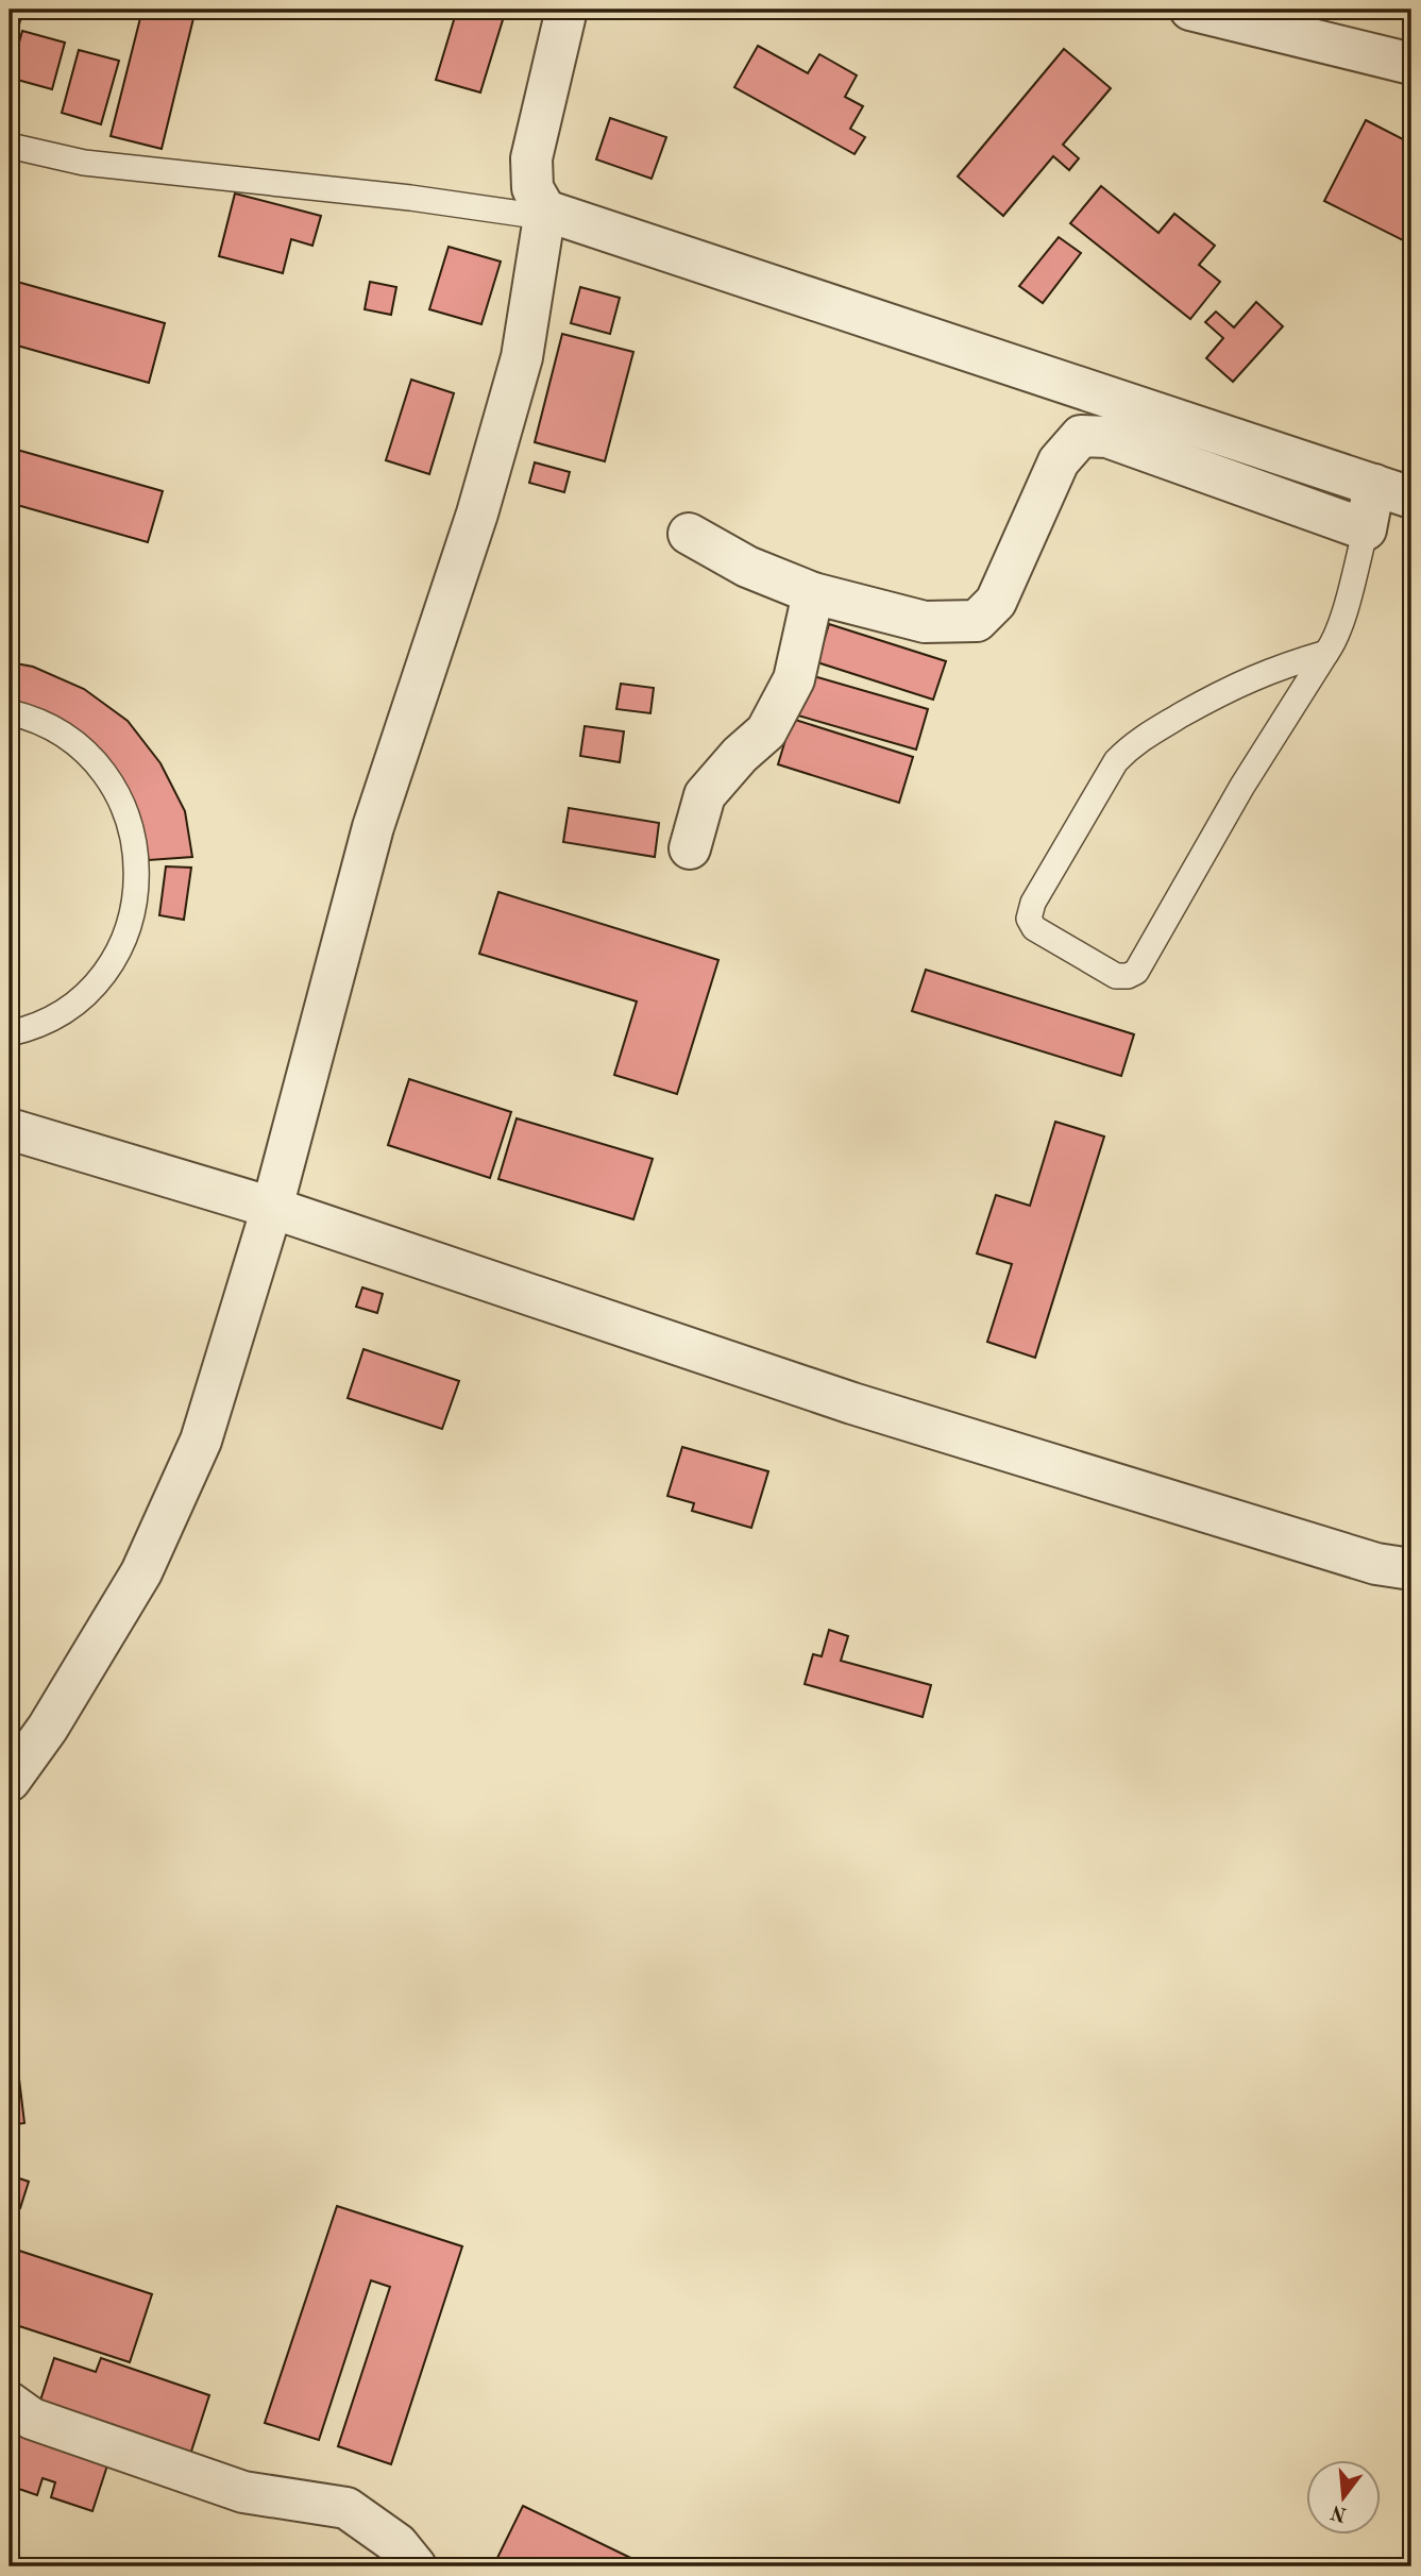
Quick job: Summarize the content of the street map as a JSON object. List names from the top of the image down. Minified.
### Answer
{"north":"bottom"}
